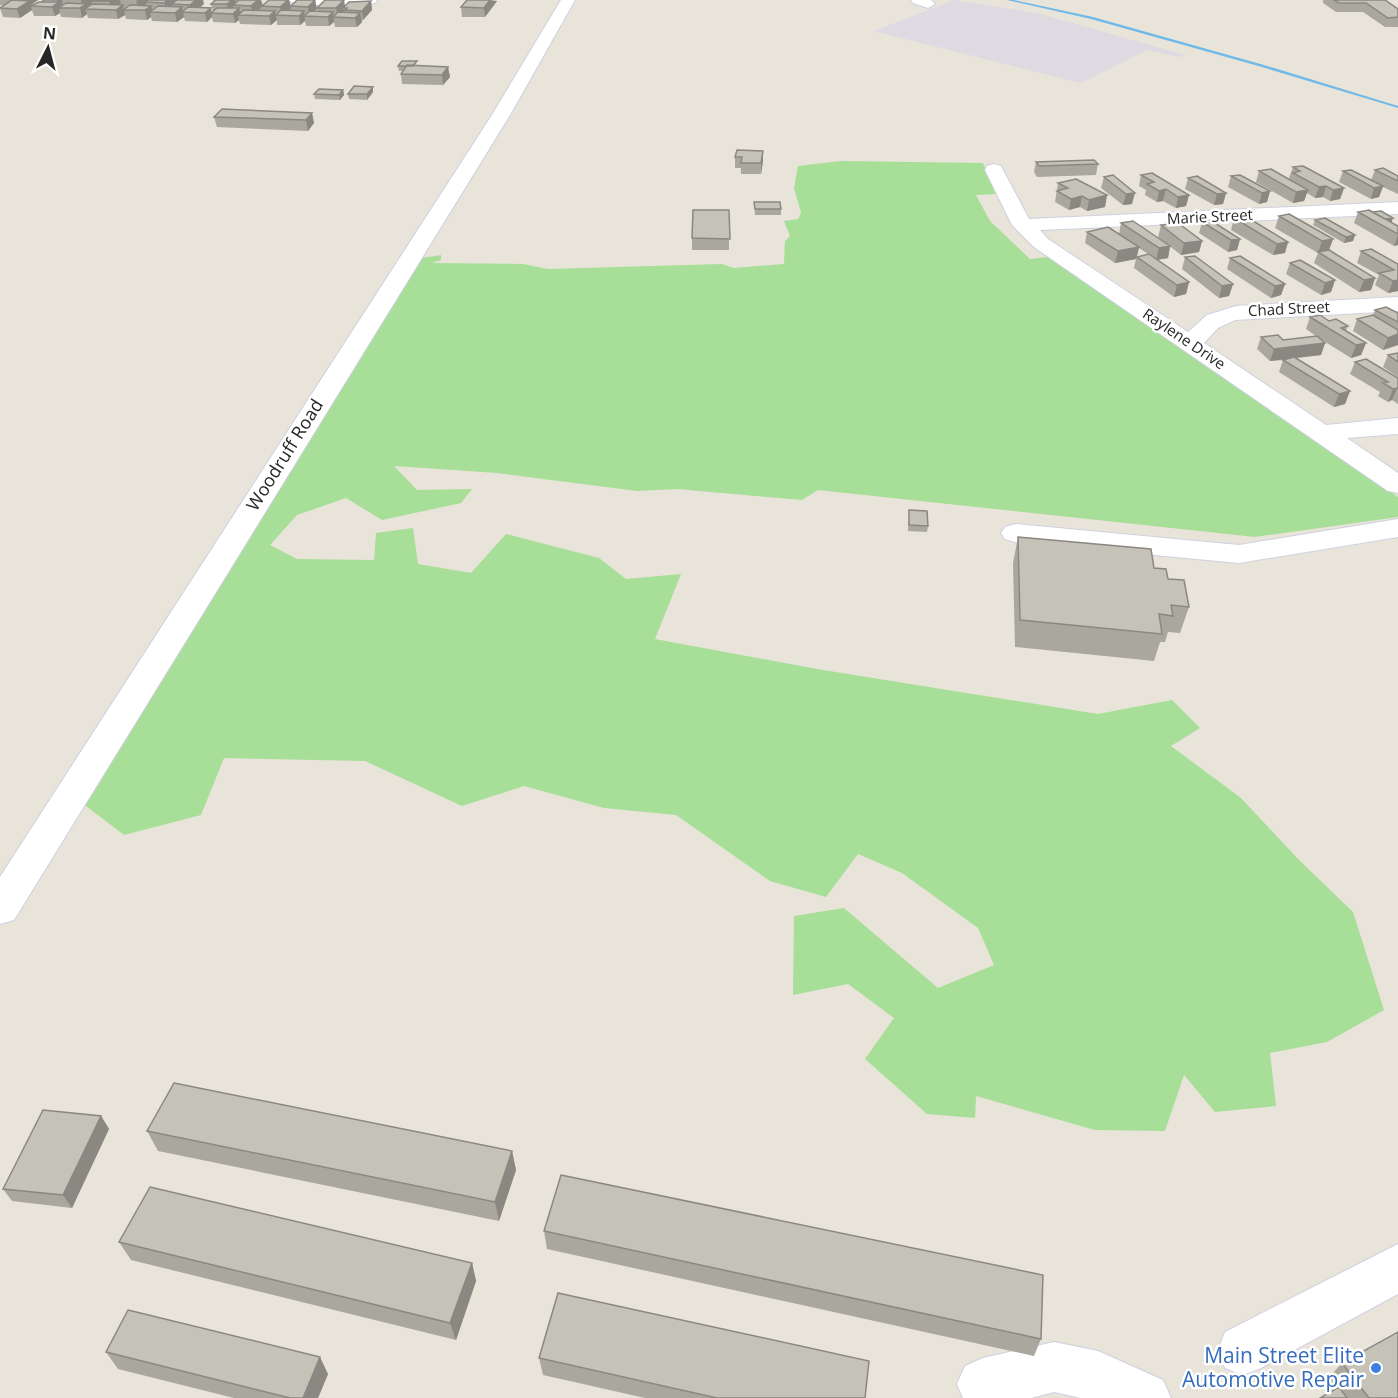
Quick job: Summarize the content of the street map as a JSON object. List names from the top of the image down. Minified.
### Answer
{"streets":{"street":["Marie Street","Chad Street","Raylene Drive","Woodruff Road"]},"crossings":[["Marie Street","Raylene Drive"],["Chad Street","Raylene Drive"]],"places":["Main Street Elite Automotive Repair"],"north":"top"}
